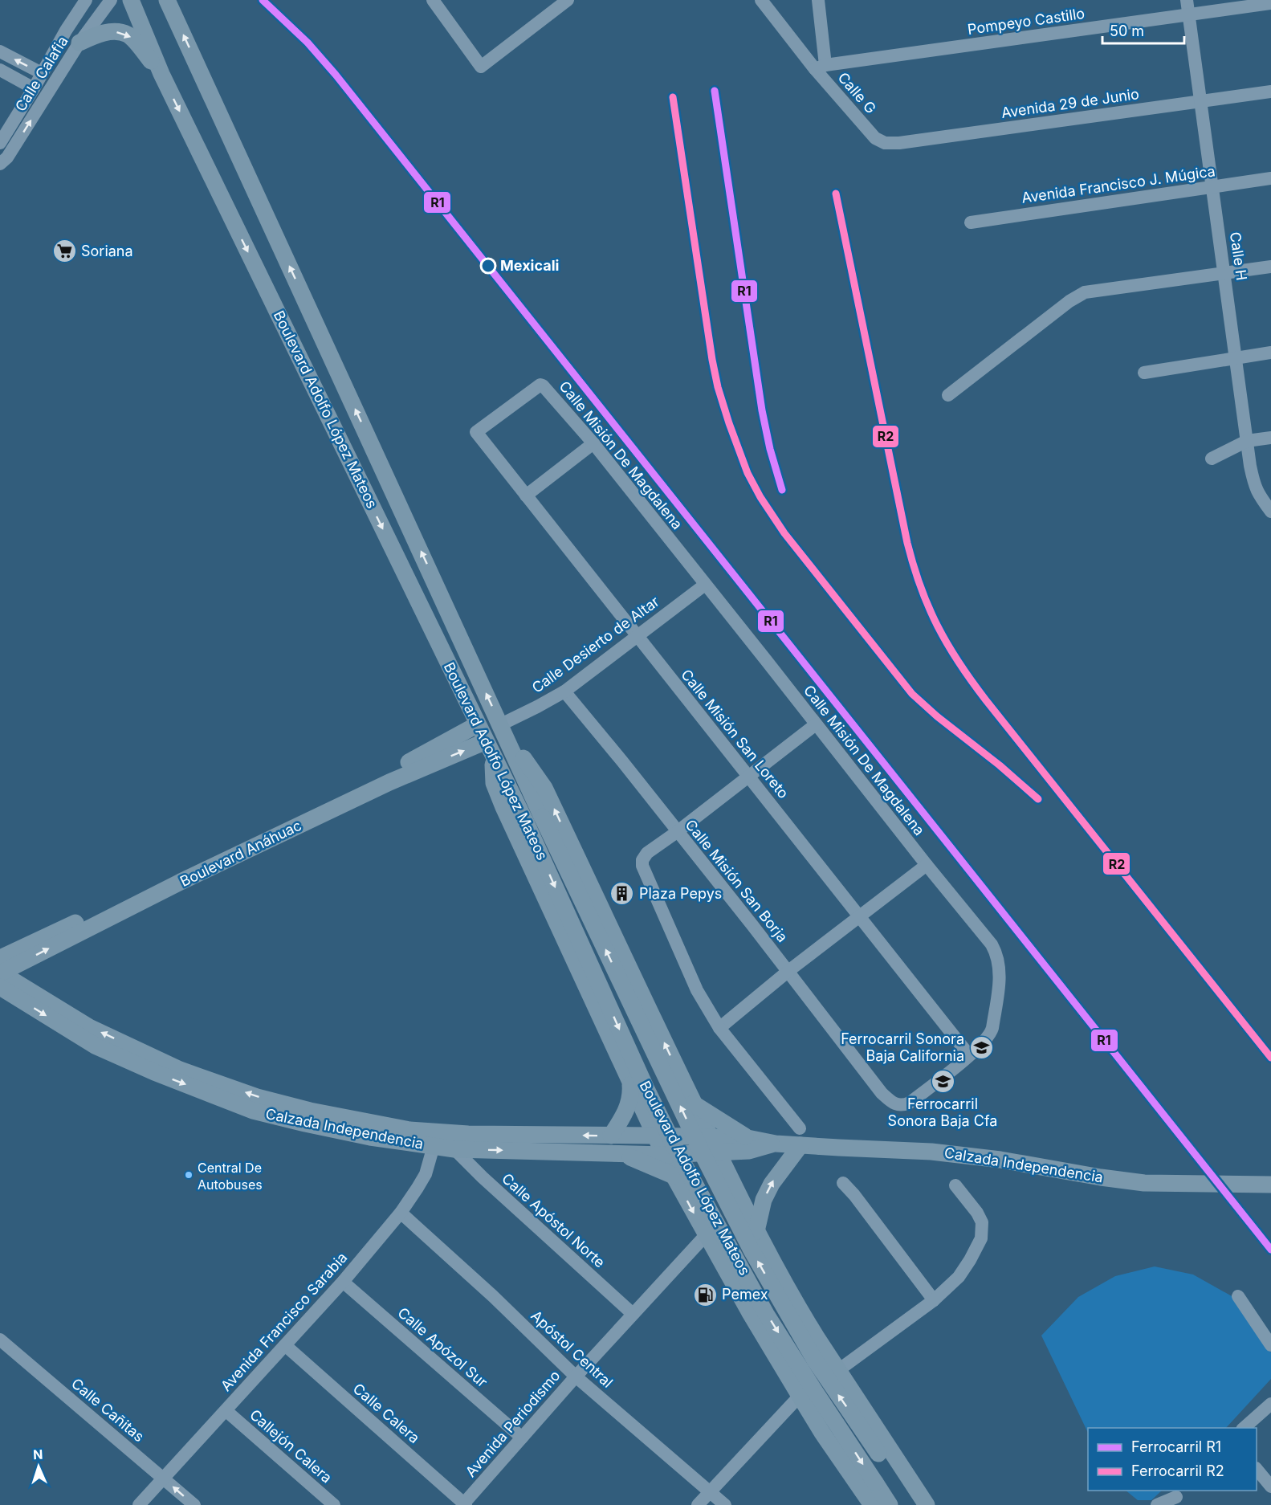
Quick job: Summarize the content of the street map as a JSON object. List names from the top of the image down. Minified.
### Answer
{"streets":{"main road":["Boulevard Adolfo López Mateos","Boulevard Anáhuac","Calzada Independencia"],"street":["Pompeyo Castillo","Calle Calafia","Calle G","Avenida 29 de Junio","Avenida Francisco J. Múgica","Calle H","Calle Misión De Magdalena","Calle Desierto de Altar","Calle Misión San Loreto","Calle Misión San Borja","Calle Apóstol Norte","Avenida Francisco Sarabia","Calle Apózol Sur","Apóstol Central","Calle Cañitas","Calle Calera","Avenida Periodismo","Callejón Calera"]},"crossings":[["Pompeyo Castillo","Calle G"],["Pompeyo Castillo","Calle H"],["Calle G","Avenida 29 de Junio"],["Avenida 29 de Junio","Calle H"],["Avenida Francisco J. Múgica","Calle H"],["Boulevard Adolfo López Mateos","Calle Desierto de Altar"],["Boulevard Adolfo López Mateos","Boulevard Anáhuac"],["Calle Misión De Magdalena","Calle Desierto de Altar"],["Calle Misión De Magdalena","Calle Misión San Loreto"],["Calle Misión De Magdalena","Calle Misión San Borja"],["Calle Desierto de Altar","Calle Misión San Loreto"],["Calle Desierto de Altar","Calle Misión San Borja"],["Boulevard Anáhuac","Calzada Independencia"],["Calzada Independencia","Calle Apóstol Norte"],["Calzada Independencia","Avenida Francisco Sarabia"],["Calle Apóstol Norte","Avenida Periodismo"],["Avenida Francisco Sarabia","Calle Apózol Sur"],["Avenida Francisco Sarabia","Apóstol Central"],["Avenida Francisco Sarabia","Calle Cañitas"],["Avenida Francisco Sarabia","Calle Calera"],["Avenida Francisco Sarabia","Callejón Calera"],["Calle Apózol Sur","Avenida Periodismo"],["Apóstol Central","Avenida Periodismo"],["Calle Calera","Avenida Periodismo"]],"places":{"supermarket":["Soriana"],"other":["Mexicali","Central De Autobuses"],"building":["Plaza Pepys"],"school or university":["Ferrocarril Sonora Baja California","Ferrocarril Sonora Baja Cfa"],"fuel station":["Pemex"]},"lines":["rail line R1","rail line R2"],"legend":["Ferrocarril R1","Ferrocarril R2"],"scale_bar":"50 m","north":"top"}
